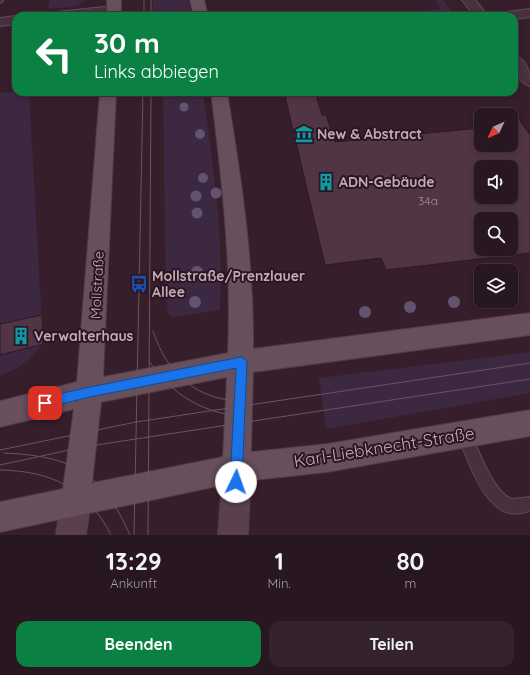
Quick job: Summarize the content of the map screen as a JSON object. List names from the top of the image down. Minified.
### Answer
{"streets":{"main road":["Mollstraße","Karl-Liebknecht-Straße"]},"crossings":[["Mollstraße","Karl-Liebknecht-Straße"]],"places":{"museum":["New & Abstract"],"building":["ADN-Gebäude","Verwalterhaus"],"bus stop":["Mollstraße/Prenzlauer Allee"]},"house_numbers":["34a"],"north":"bottom left","page":{"turn":["30 m","Links abbiegen"],"eta":["13:29","Ankunft","1","Min.","80","m"],"buttons":["Beenden","Teilen"]}}
